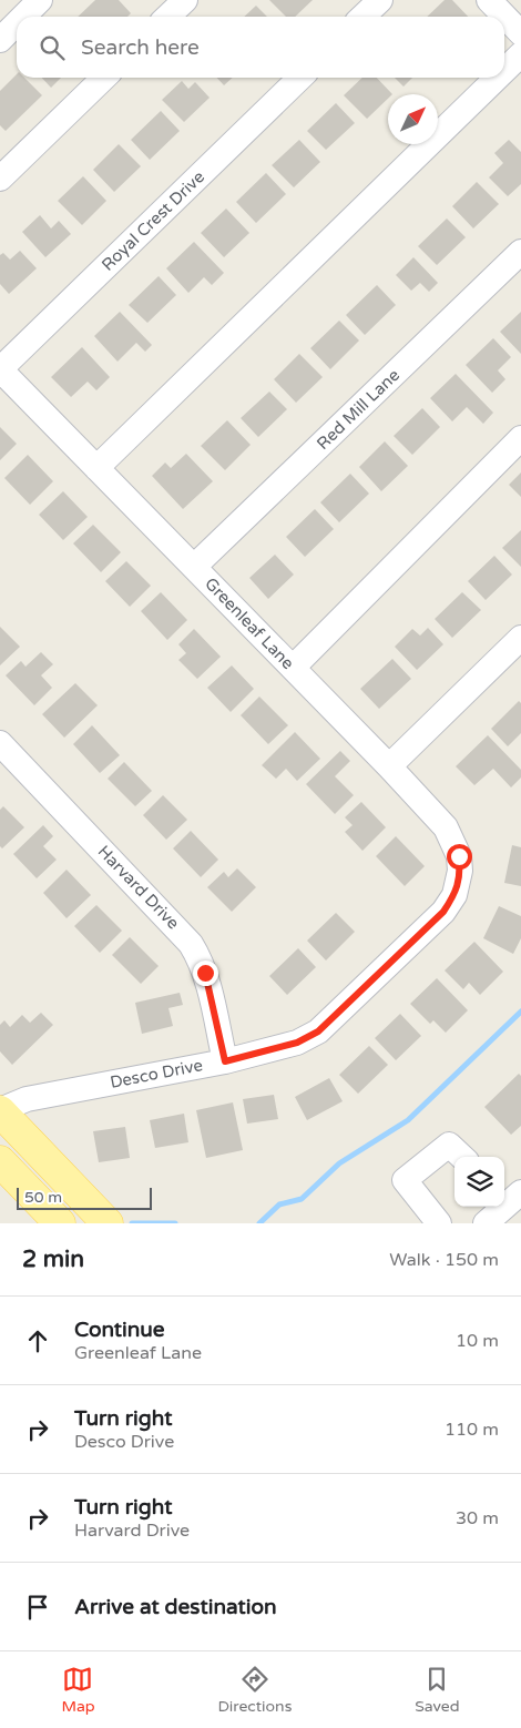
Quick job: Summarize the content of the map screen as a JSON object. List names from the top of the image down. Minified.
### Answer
{"streets":{"street":["Royal Crest Drive","Red Mill Lane","Greenleaf Lane","Harvard Drive","Desco Drive"]},"crossings":[["Royal Crest Drive","Greenleaf Lane"],["Red Mill Lane","Greenleaf Lane"],["Greenleaf Lane","Desco Drive"],["Harvard Drive","Desco Drive"]],"scale_bar":"50 m","north":"top right","page":{"search":"Search here","scale":"50 m","heading":["2 min","Walk · 150 m"],"list":[["Continue","Greenleaf Lane","10 m"],["Turn right","Desco Drive","110 m"],["Turn right","Harvard Drive","30 m"],"Arrive at destination"],"nav":["Map","Directions","Saved"]}}
